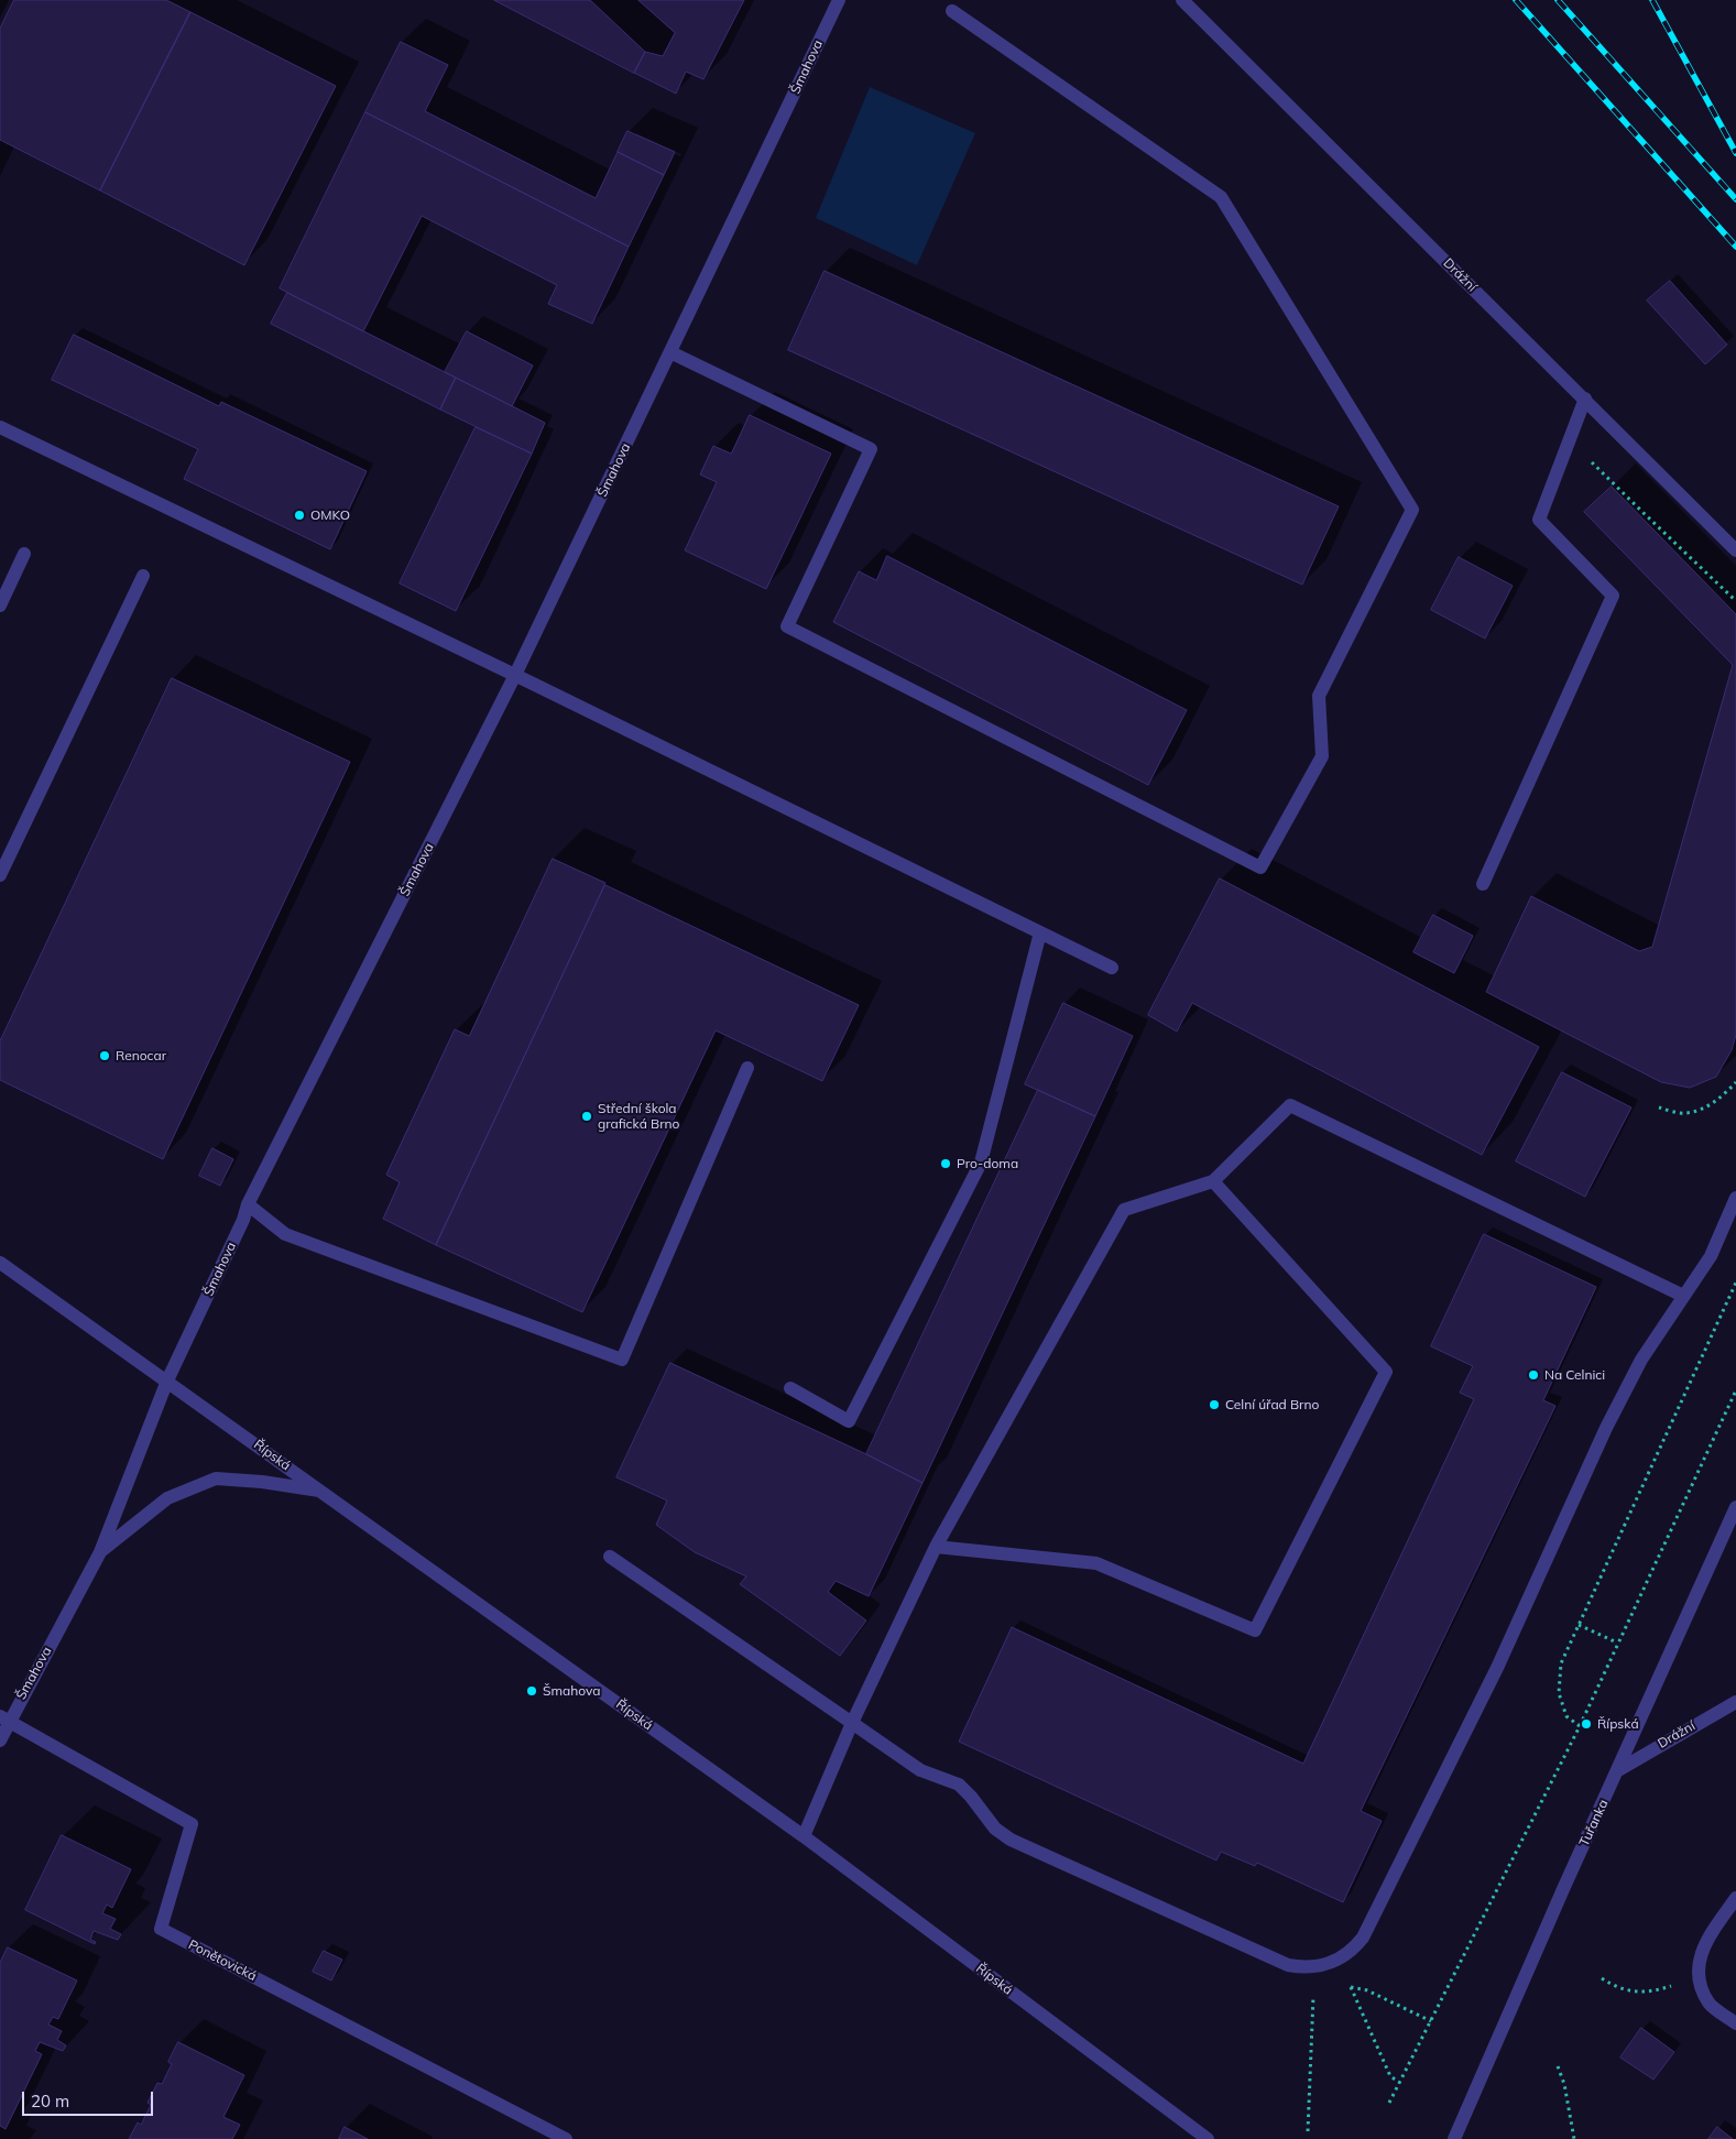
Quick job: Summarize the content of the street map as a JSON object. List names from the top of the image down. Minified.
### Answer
{"streets":{"street":["Šmahova","Drážní","Řípská","Tuřanka","Ponětovická"]},"crossings":[["Šmahova","Řípská"],["Šmahova","Ponětovická"],["Drážní","Tuřanka"]],"places":["OMKO","Renocar","Střední škola grafická Brno","Pro-doma","Na Celnici","Celní úřad Brno","Šmahova","Řípská"],"scale_bar":"20 m"}
